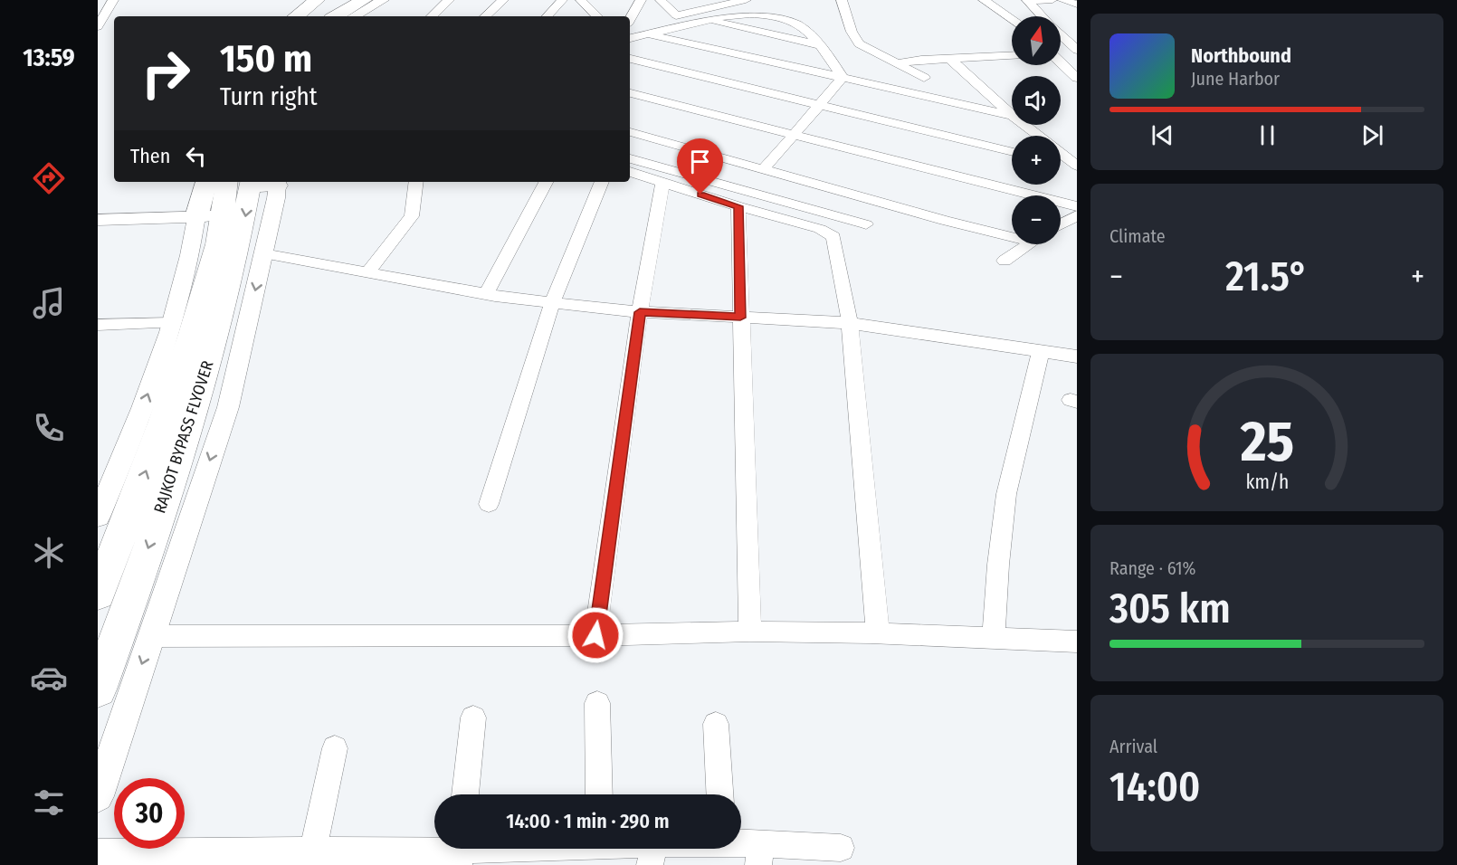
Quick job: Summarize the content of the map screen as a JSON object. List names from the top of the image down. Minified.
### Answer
{"streets":{"main road":["RAJKOT BYPASS FLYOVER"]},"north":"top","page":{"tabs":"13:59","map_buttons":["+","−"],"turn":["150 m","Turn right"],"song":["Northbound","June Harbor"],"then":"Then","tile":["Climate",["Range · 61%","305 km"],["Arrival","14:00"]],"heat":["−","21.5°","+"],"limit":"30","trip":"14:00 · 1 min · 290 m","gauge":["25","km/h"]}}
